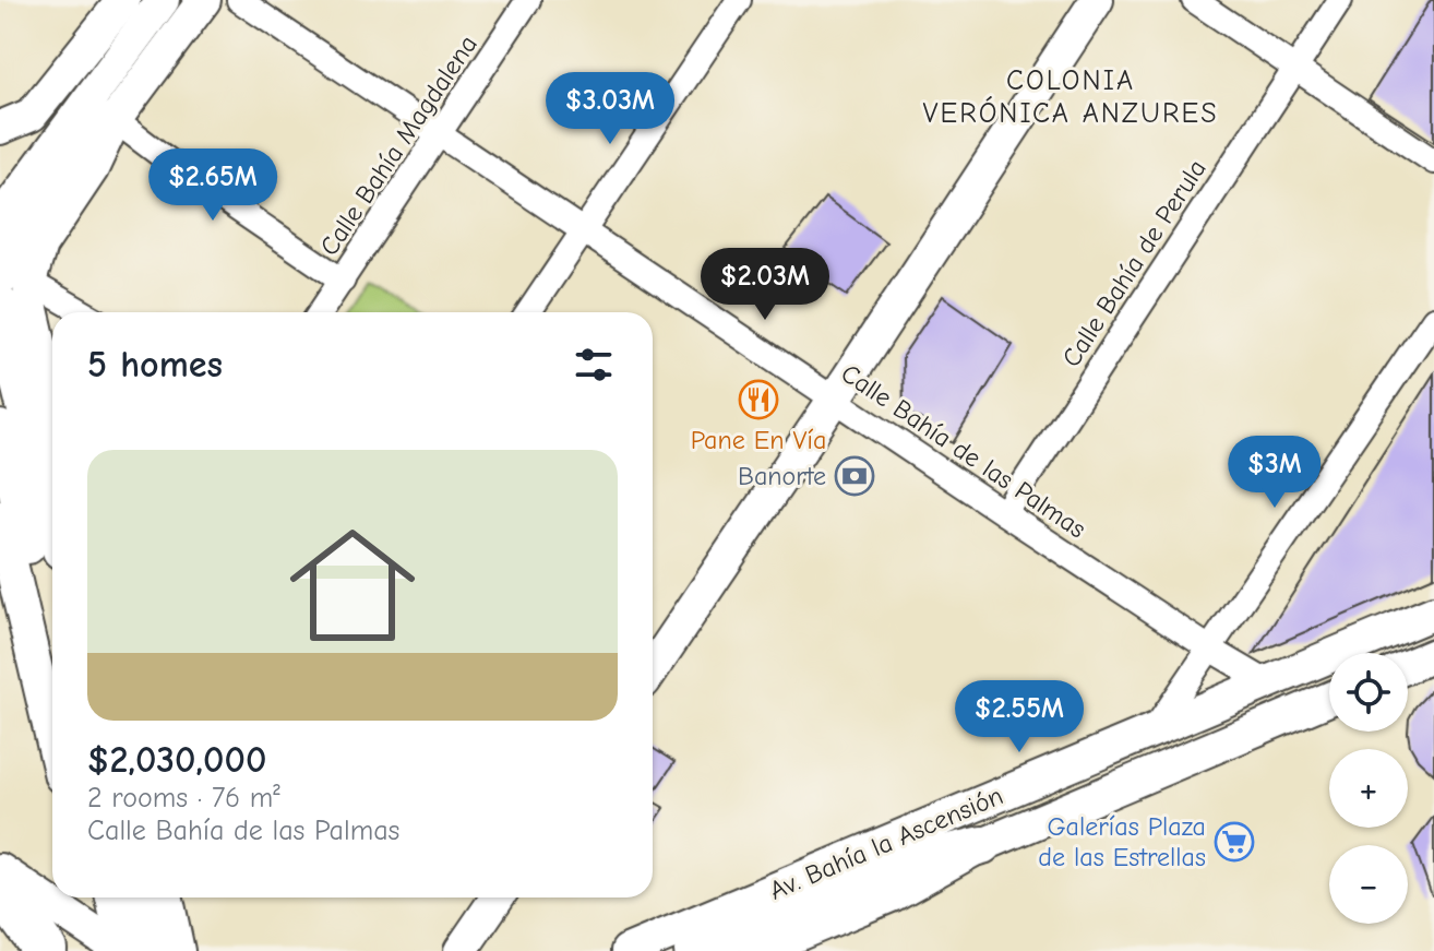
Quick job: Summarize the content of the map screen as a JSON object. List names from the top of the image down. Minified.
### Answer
{"streets":{"main road":["Av. Bahía la Ascensión"],"street":["Calle Bahía Magdalena","Calle Bahía de Perula","Calle Bahía de las Palmas"]},"crossings":[["Calle Bahía Magdalena","Calle Bahía de las Palmas"],["Calle Bahía de Perula","Calle Bahía de las Palmas"],["Calle Bahía de las Palmas","Av. Bahía la Ascensión"]],"districts":["COLONIA VERÓNICA ANZURES"],"places":{"restaurant":["Pane En Vía"],"bank":["Banorte"],"supermarket":["Galerías Plaza de las Estrellas"]},"page":{"price":["$3.03M","$2.65M","$2.03M","$3M","$2.55M"],"heading":"5 homes","list":[{"name":"$2,030,000","note":"2 rooms · 76 m² · Calle Bahía de las Palmas"}],"map_buttons":["+","−"]}}
